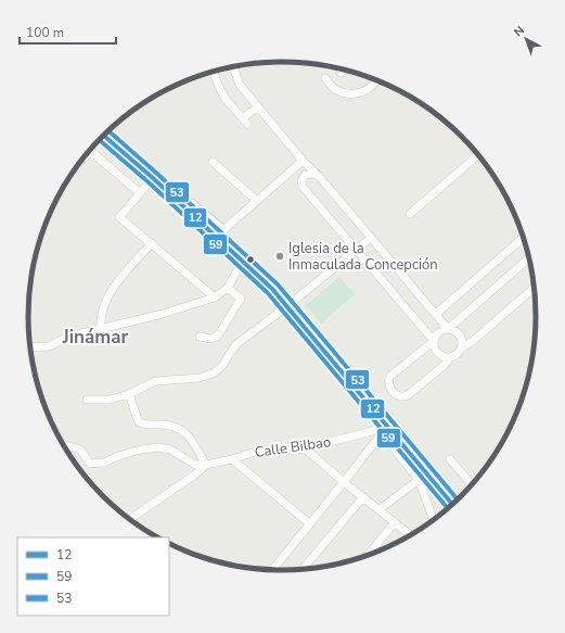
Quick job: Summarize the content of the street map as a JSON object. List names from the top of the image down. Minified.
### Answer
{"streets":{"street":["Calle Bilbao"]},"districts":["Jinámar"],"places":["Iglesia de la Inmaculada Concepción"],"lines":["transit line 53","transit line 12","transit line 59"],"legend":["12","59","53"],"scale_bar":"100 m","north":"top left"}
